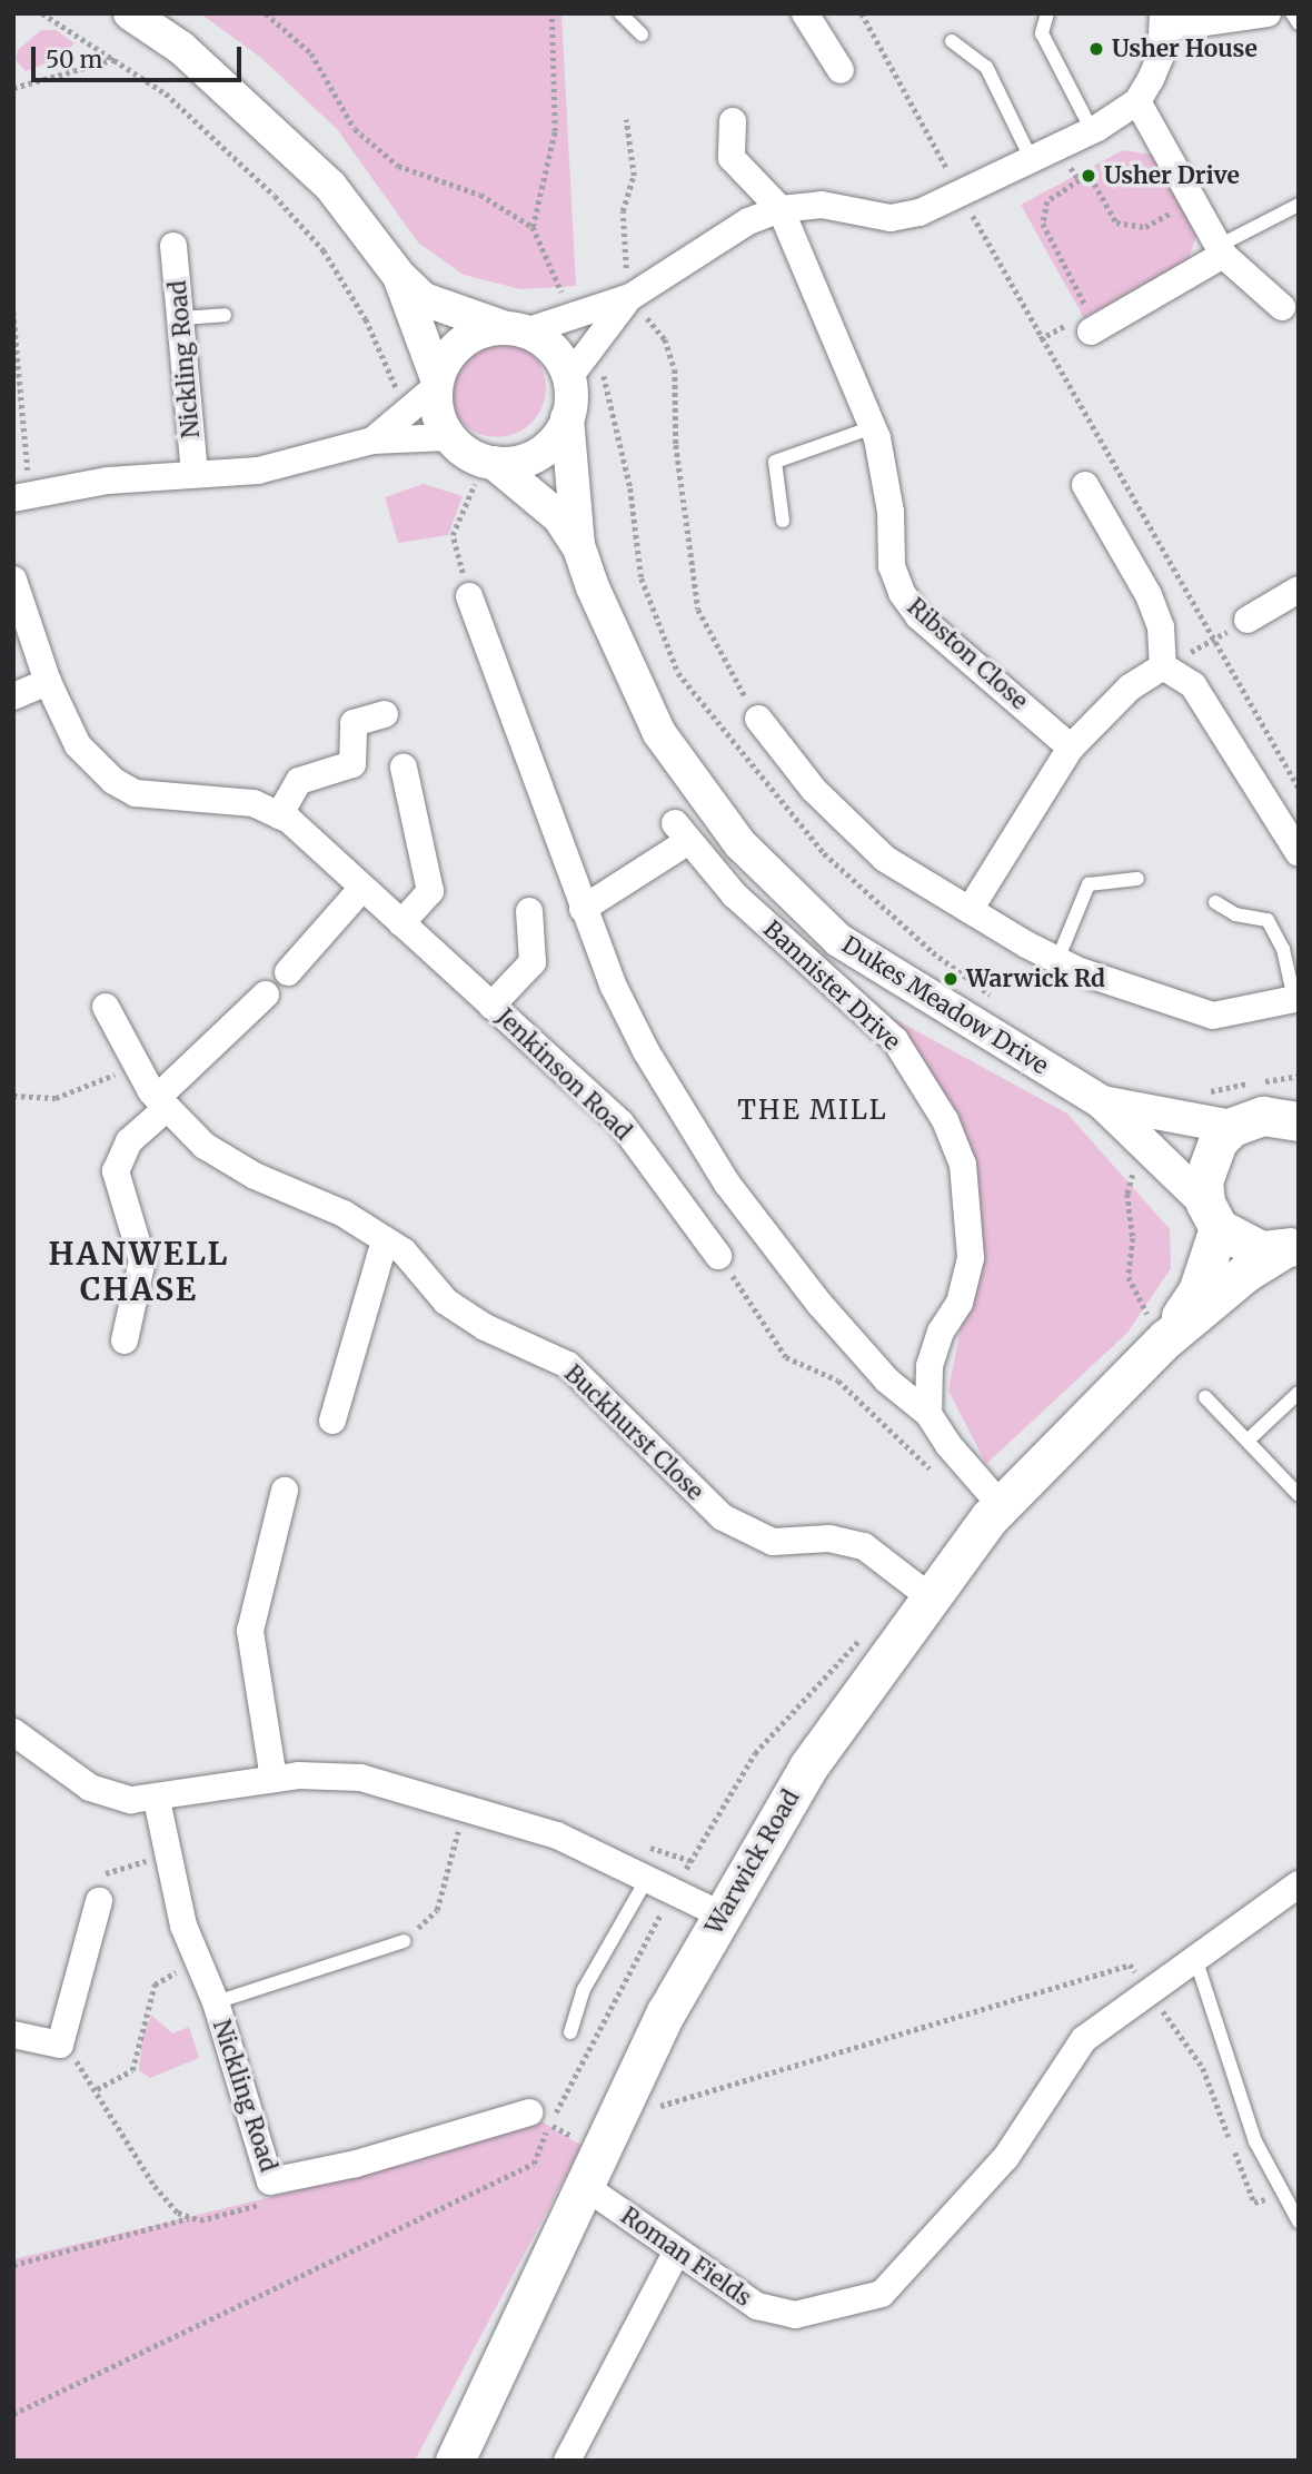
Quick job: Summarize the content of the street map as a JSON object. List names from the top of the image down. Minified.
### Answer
{"streets":{"main road":["Warwick Road"],"street":["Nickling Road","Ribston Close","Bannister Drive","Dukes Meadow Drive","Jenkinson Road","Buckhurst Close","Roman Fields"]},"crossings":[["Dukes Meadow Drive","Warwick Road"],["Buckhurst Close","Warwick Road"],["Warwick Road","Roman Fields"]],"districts":["THE MILL","HANWELL CHASE"],"places":["Usher House","Usher Drive","Warwick Rd"],"scale_bar":"50 m"}
